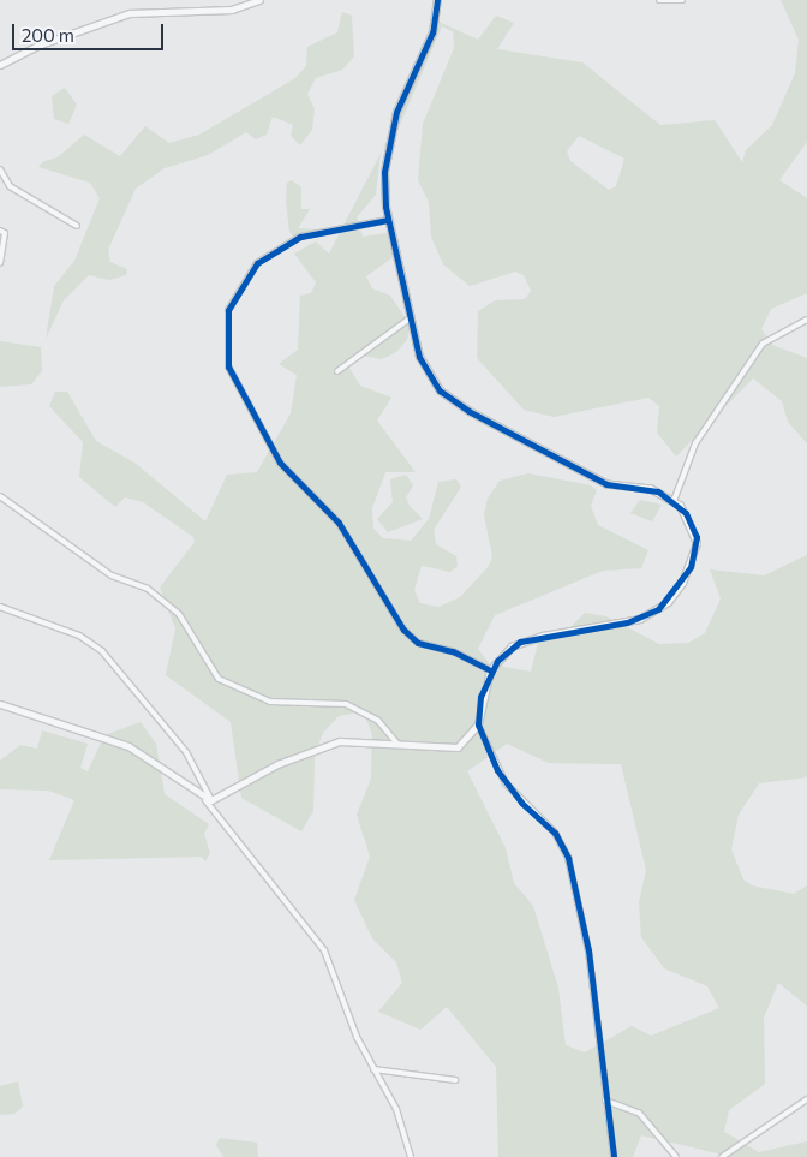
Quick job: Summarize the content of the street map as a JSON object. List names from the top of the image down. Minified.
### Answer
{"scale_bar":"200 m"}
